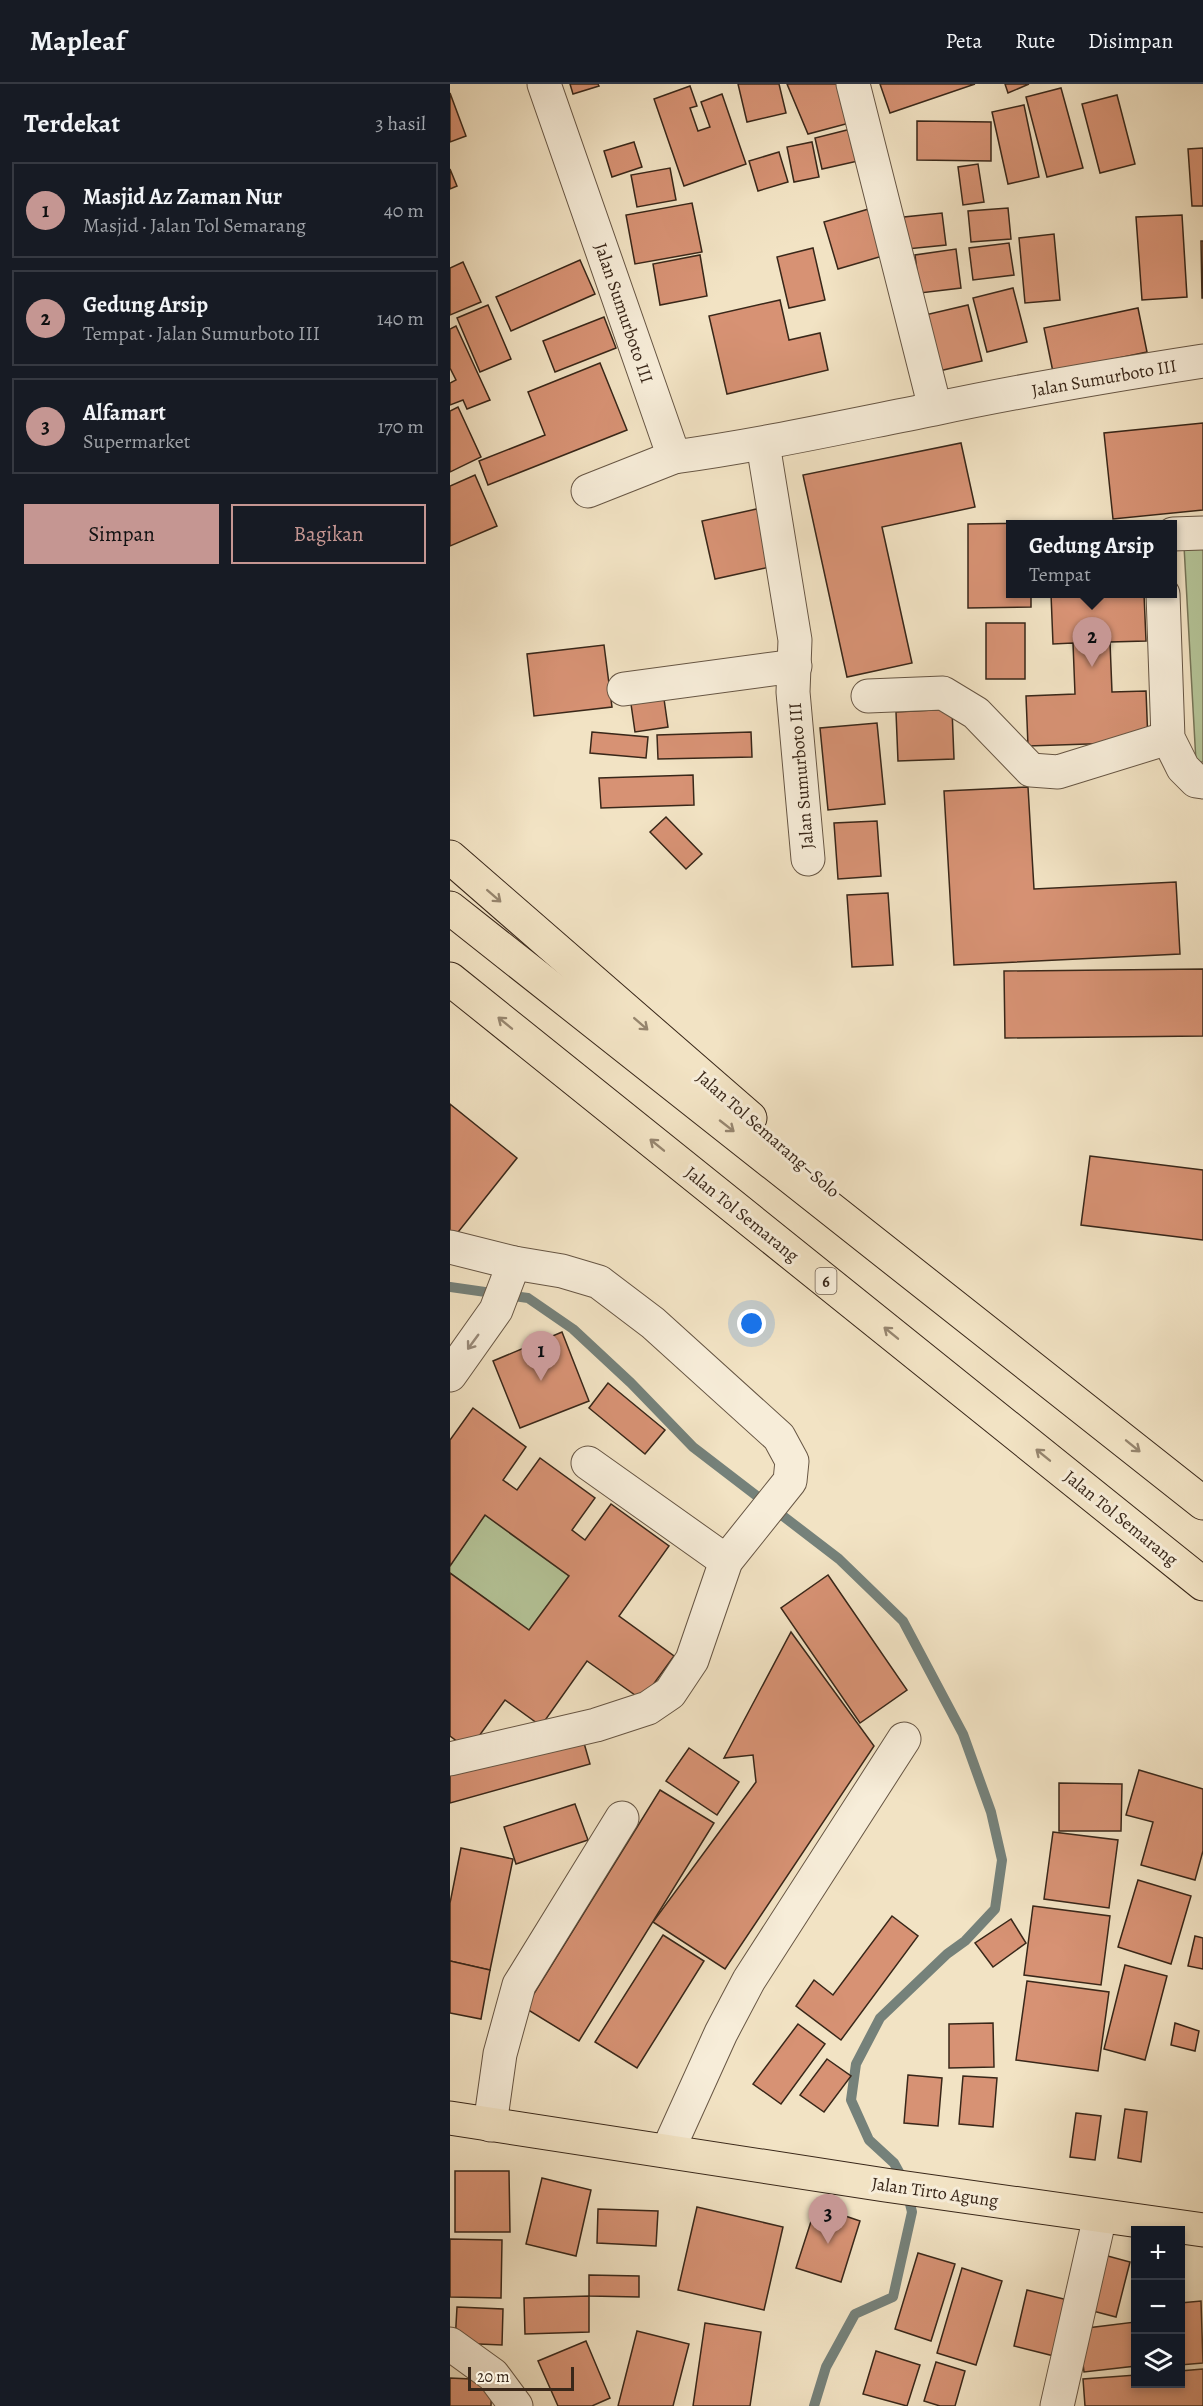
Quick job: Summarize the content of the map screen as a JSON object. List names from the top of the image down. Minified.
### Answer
{"streets":{"main road":["Jalan Tol Semarang–Solo","Jalan Tol Semarang","6","Jalan Tirto Agung"],"street":["Jalan Sumurboto III"]},"scale_bar":"20 m","page":{"header":"Mapleaf","nav":["Peta","Rute","Disimpan"],"heading":["Terdekat","3 hasil"],"list":[{"mark":"1","name":"Masjid Az Zaman Nur","note":"Masjid · Jalan Tol Semarang","value":"40 m"},{"mark":"2","name":"Gedung Arsip","note":"Tempat · Jalan Sumurboto III","value":"140 m"},{"mark":"3","name":"Alfamart","note":"Supermarket","value":"170 m"}],"buttons":["Simpan","Bagikan"],"popup":["Gedung Arsip","Tempat"],"pins":["2","1","3"],"map_buttons":["+","−"],"scale":"20 m"}}
